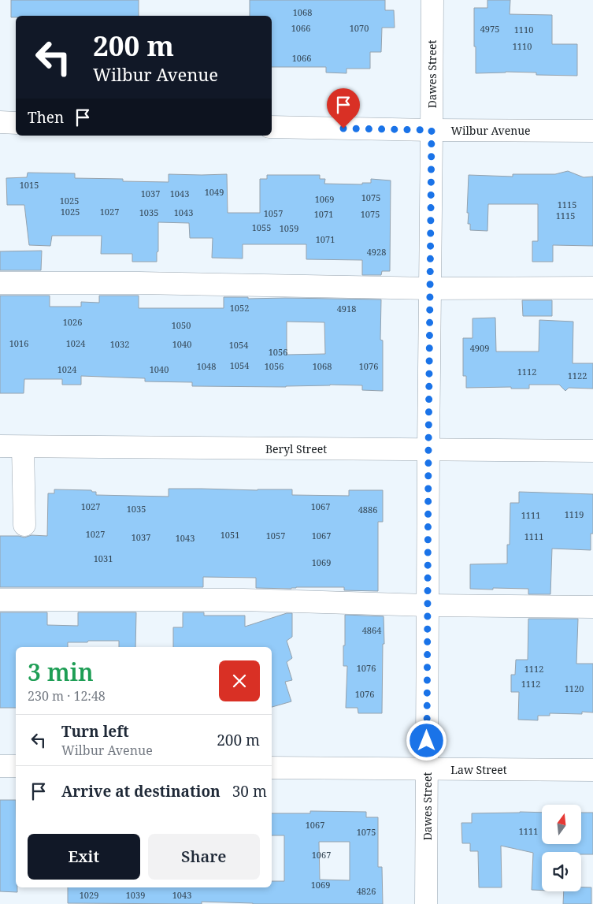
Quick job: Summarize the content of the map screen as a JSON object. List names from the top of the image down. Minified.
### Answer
{"streets":{"street":["Dawes Street","Wilbur Avenue","Beryl Street","Law Street"]},"crossings":[["Dawes Street","Wilbur Avenue"],["Dawes Street","Beryl Street"],["Dawes Street","Law Street"]],"house_numbers":["1068","1066","1070","4975","1110","1110","1066","1015","1049","1037","1043","1075","1069","1025","1115","1025","1027","1035","1043","1057","1071","1075","1115","1055","1059","1071","4928","1052","4918","1026","1050","1016","1024","1032","1040","1054","4909","1056","1054","1048","1056","1068","1076","1024","1040","1112","1122","1027","1067","1035","4886","1119","1111","1027","1051","1057","1067","1111","1037","1043","1031","1069","4864","1076","1112","1112","1120","1076","1067","1111","1075","1067","1069","4826","1029","1039","1043"],"north":"top","page":{"turn":["200 m","Wilbur Avenue"],"then":"Then","heading":["3 min","230 m · 12:48"],"list":[{"name":"Turn left","note":"Wilbur Avenue","value":"200 m"},{"name":"Arrive at destination","value":"30 m"}],"buttons":["Exit","Share"]}}
